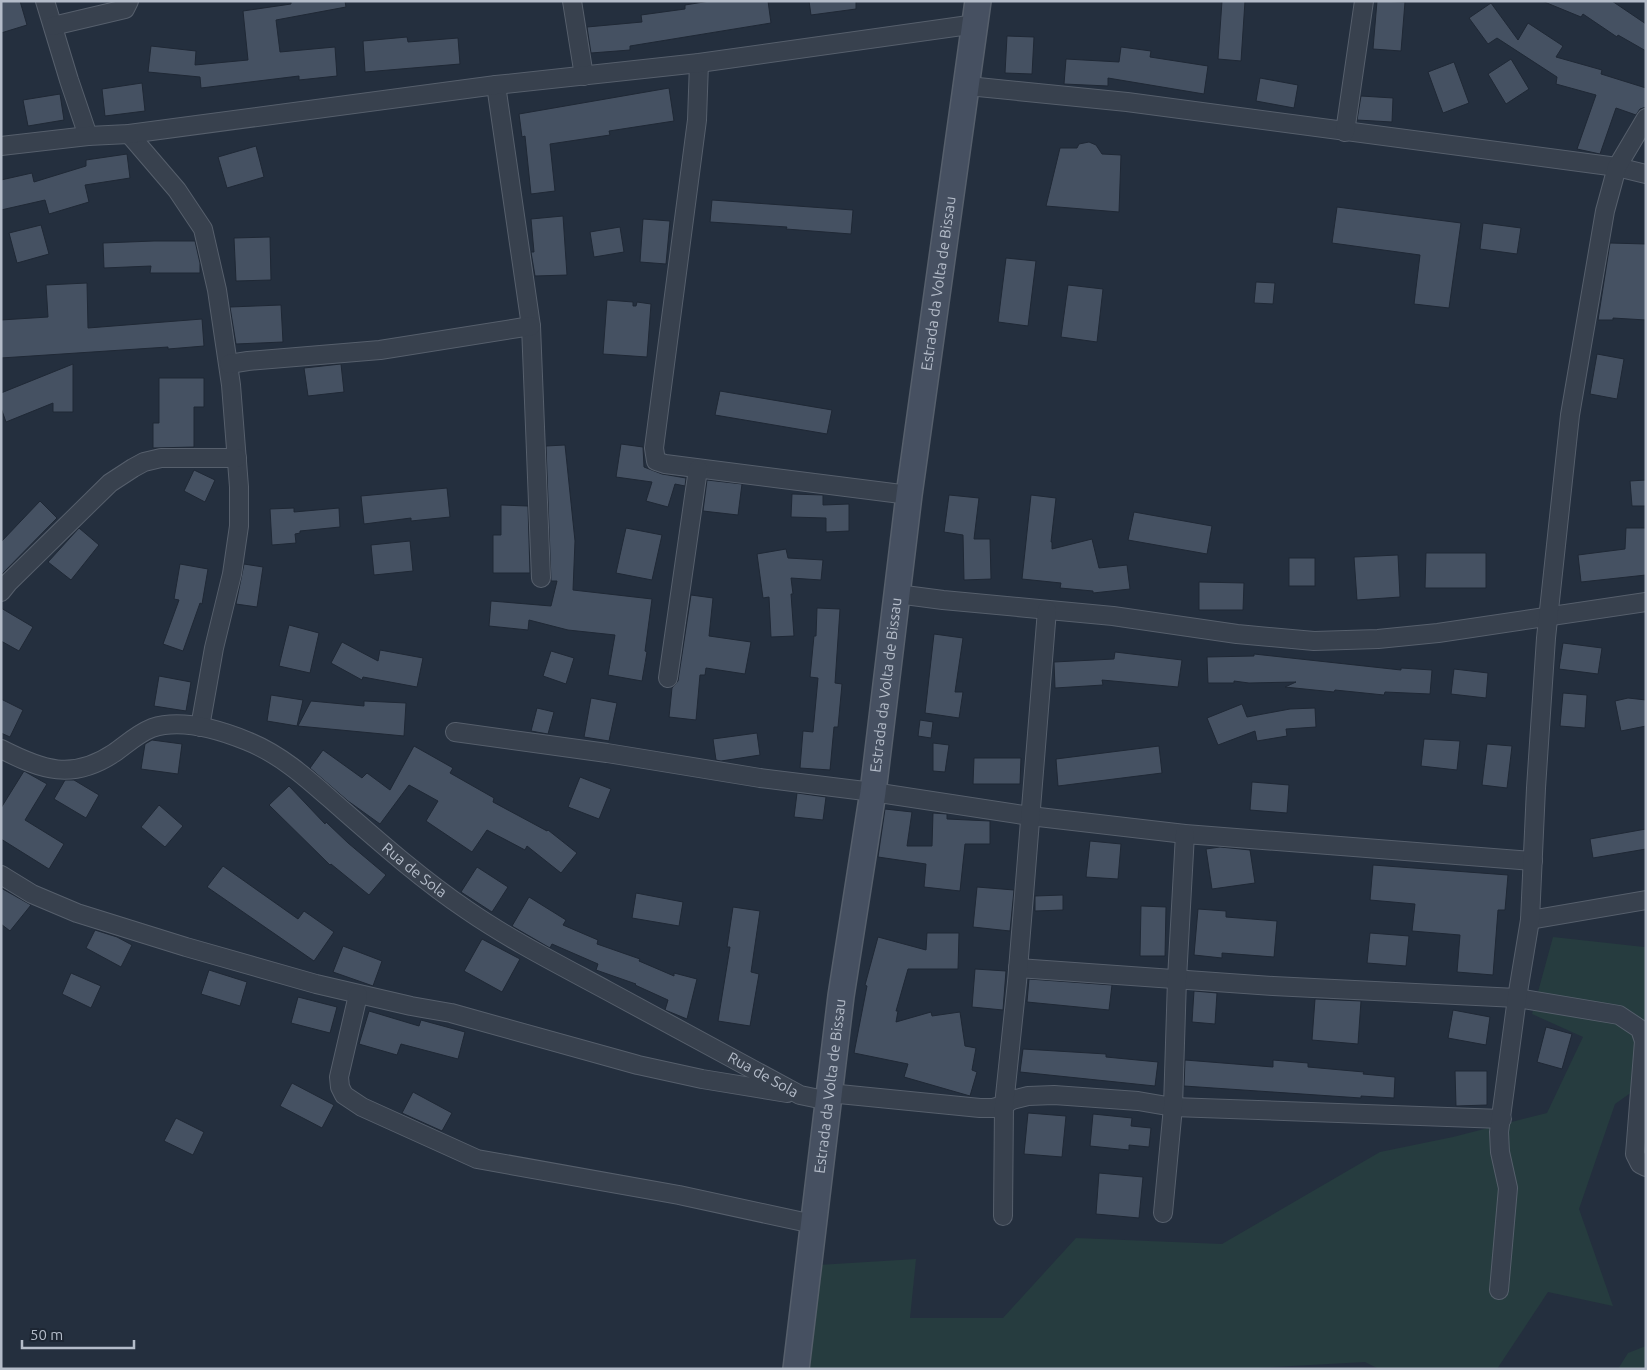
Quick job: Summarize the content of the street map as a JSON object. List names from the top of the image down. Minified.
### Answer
{"streets":{"main road":["Estrada da Volta de Bissau"],"street":["Rua de Sola"]},"crossings":[["Estrada da Volta de Bissau","Rua de Sola"]],"scale_bar":"50 m"}
